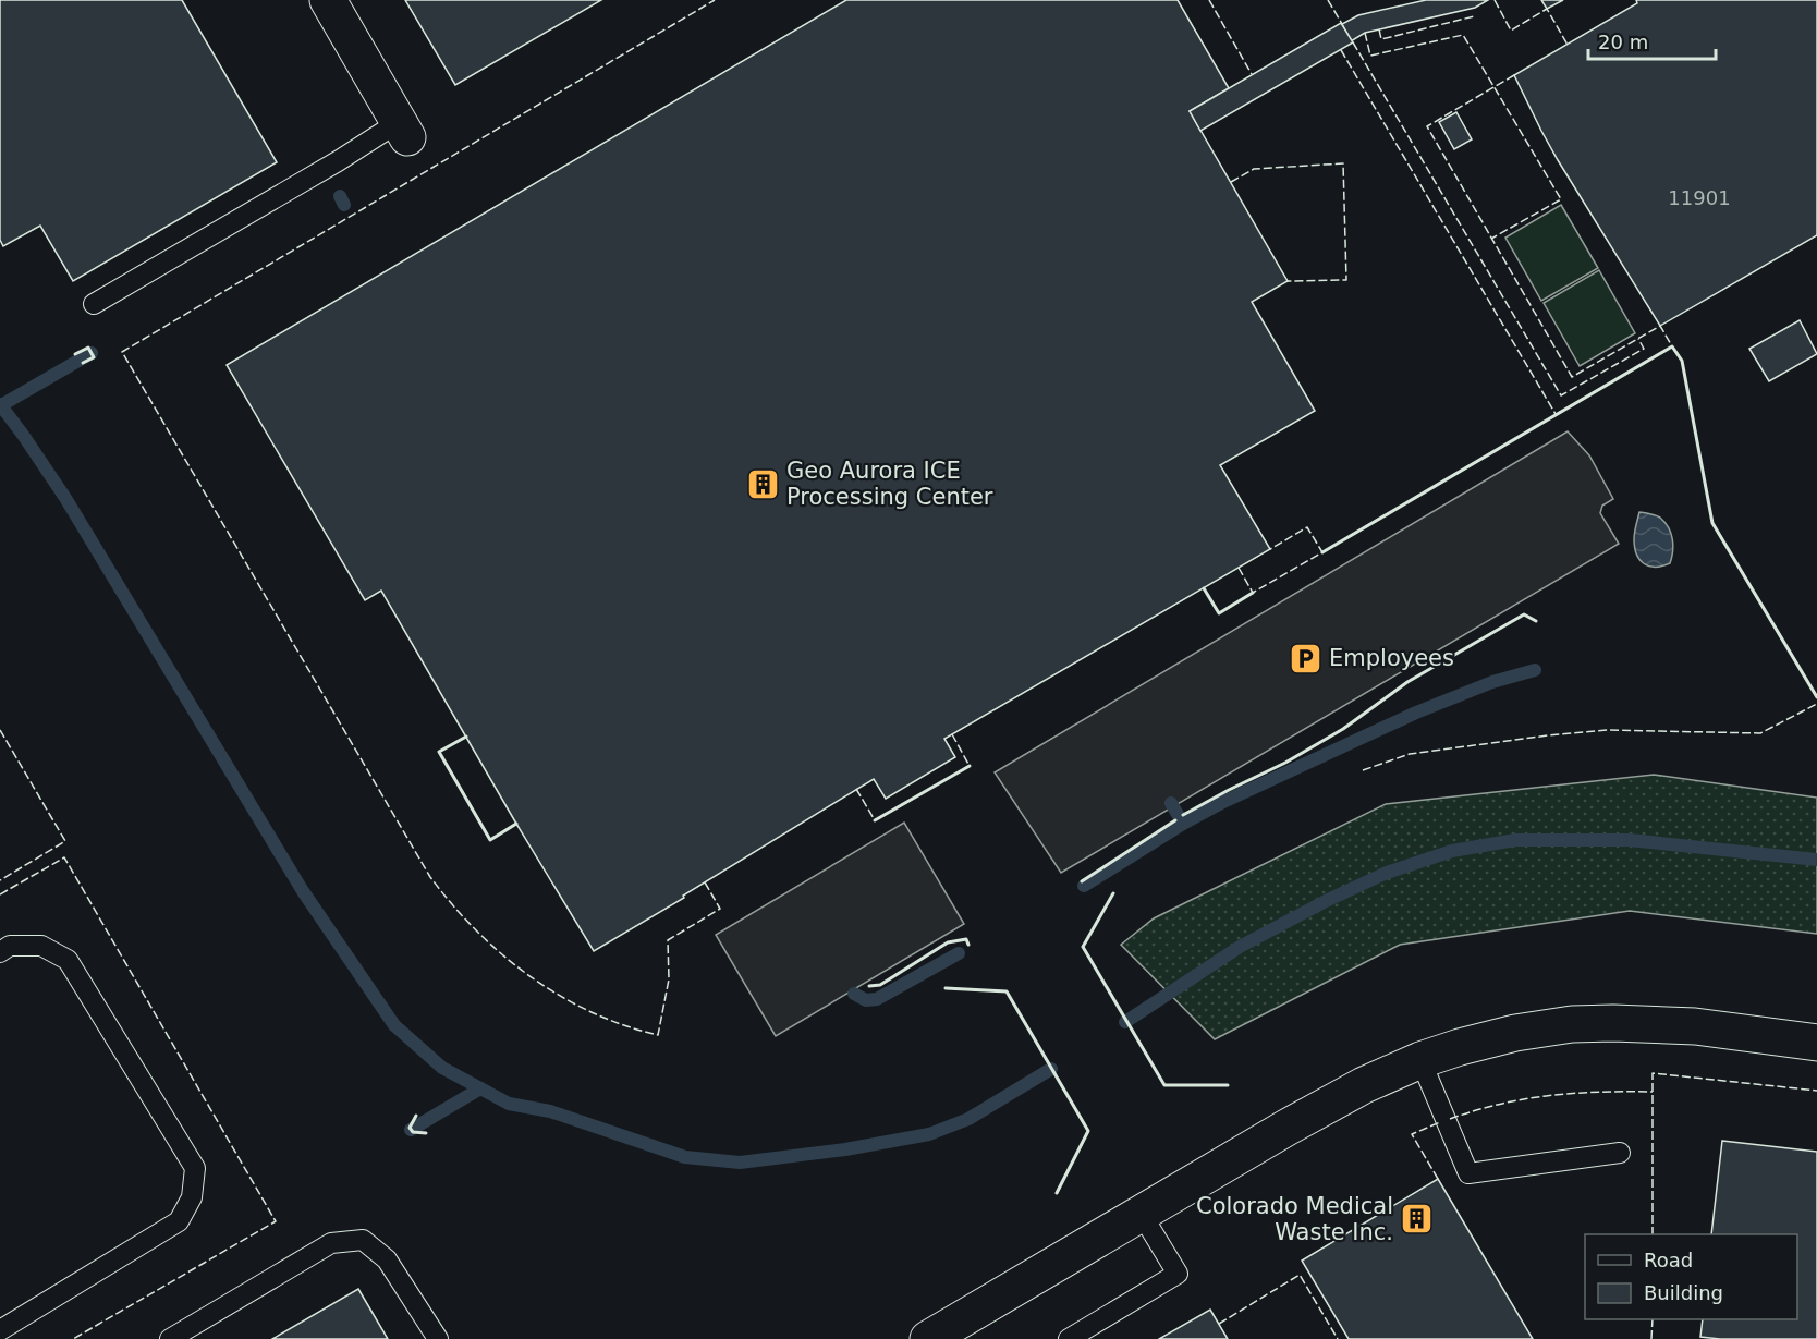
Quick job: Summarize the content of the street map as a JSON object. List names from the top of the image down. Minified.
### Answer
{"places":{"building":["Geo Aurora ICE Processing Center","Colorado Medical Waste Inc."],"parking":["Employees"]},"house_numbers":["11901"],"legend":["Road","Building"],"scale_bar":"20 m"}
